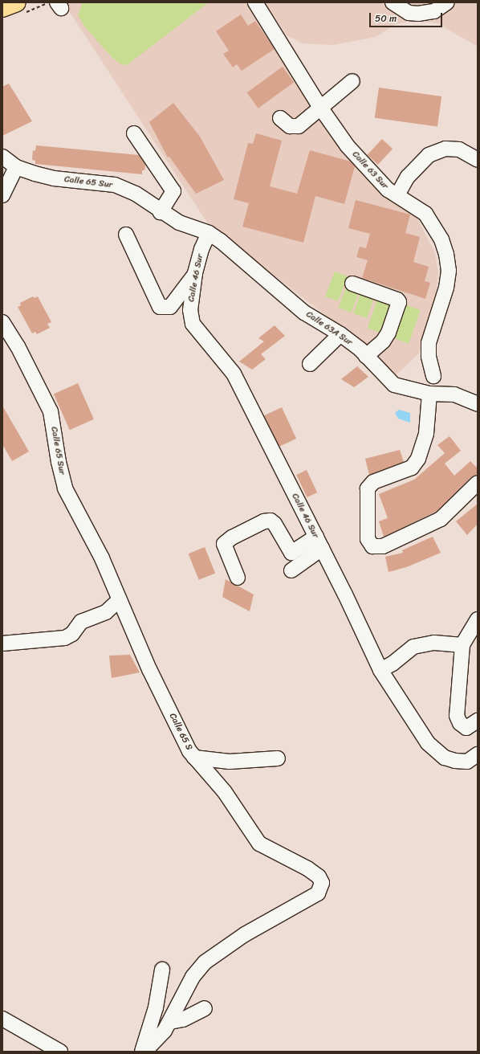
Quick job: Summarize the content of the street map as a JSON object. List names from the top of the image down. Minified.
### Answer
{"streets":{"street":["Calle 63 Sur","Calle 65 Sur","Calle 46 Sur","Calle 63A Sur","Calle 65 S"]},"crossings":[["Calle 65 Sur","Calle 46 Sur"],["Calle 65 Sur","Calle 63A Sur"],["Calle 65 Sur","Calle 65 S"],["Calle 46 Sur","Calle 63A Sur"]],"scale_bar":"50 m"}
